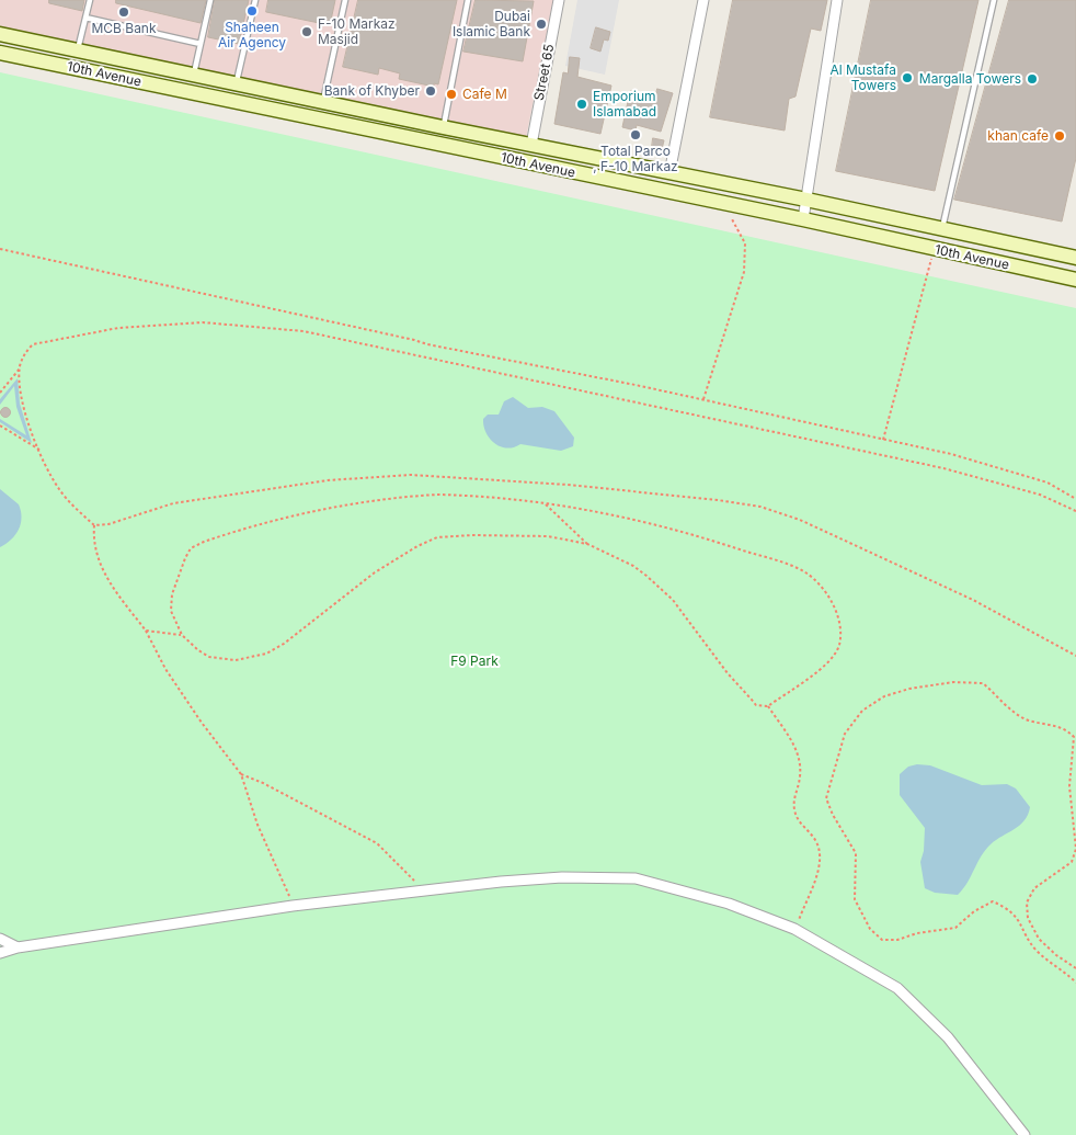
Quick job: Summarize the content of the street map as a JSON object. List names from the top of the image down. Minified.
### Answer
{"streets":{"main road":["10th Avenue"],"street":["Street 65"]},"crossings":[["Street 65","10th Avenue"]],"parks":["F9 Park"],"places":["Shaheen Air Agency","MCB Bank","Dubai Islamic Bank","F-10 Markaz Masjid","Al Mustafa Towers","Margalla Towers","Bank of Khyber","Cafe M","Emporium Islamabad","Total Parco , F-10 Markaz","khan cafe"]}
